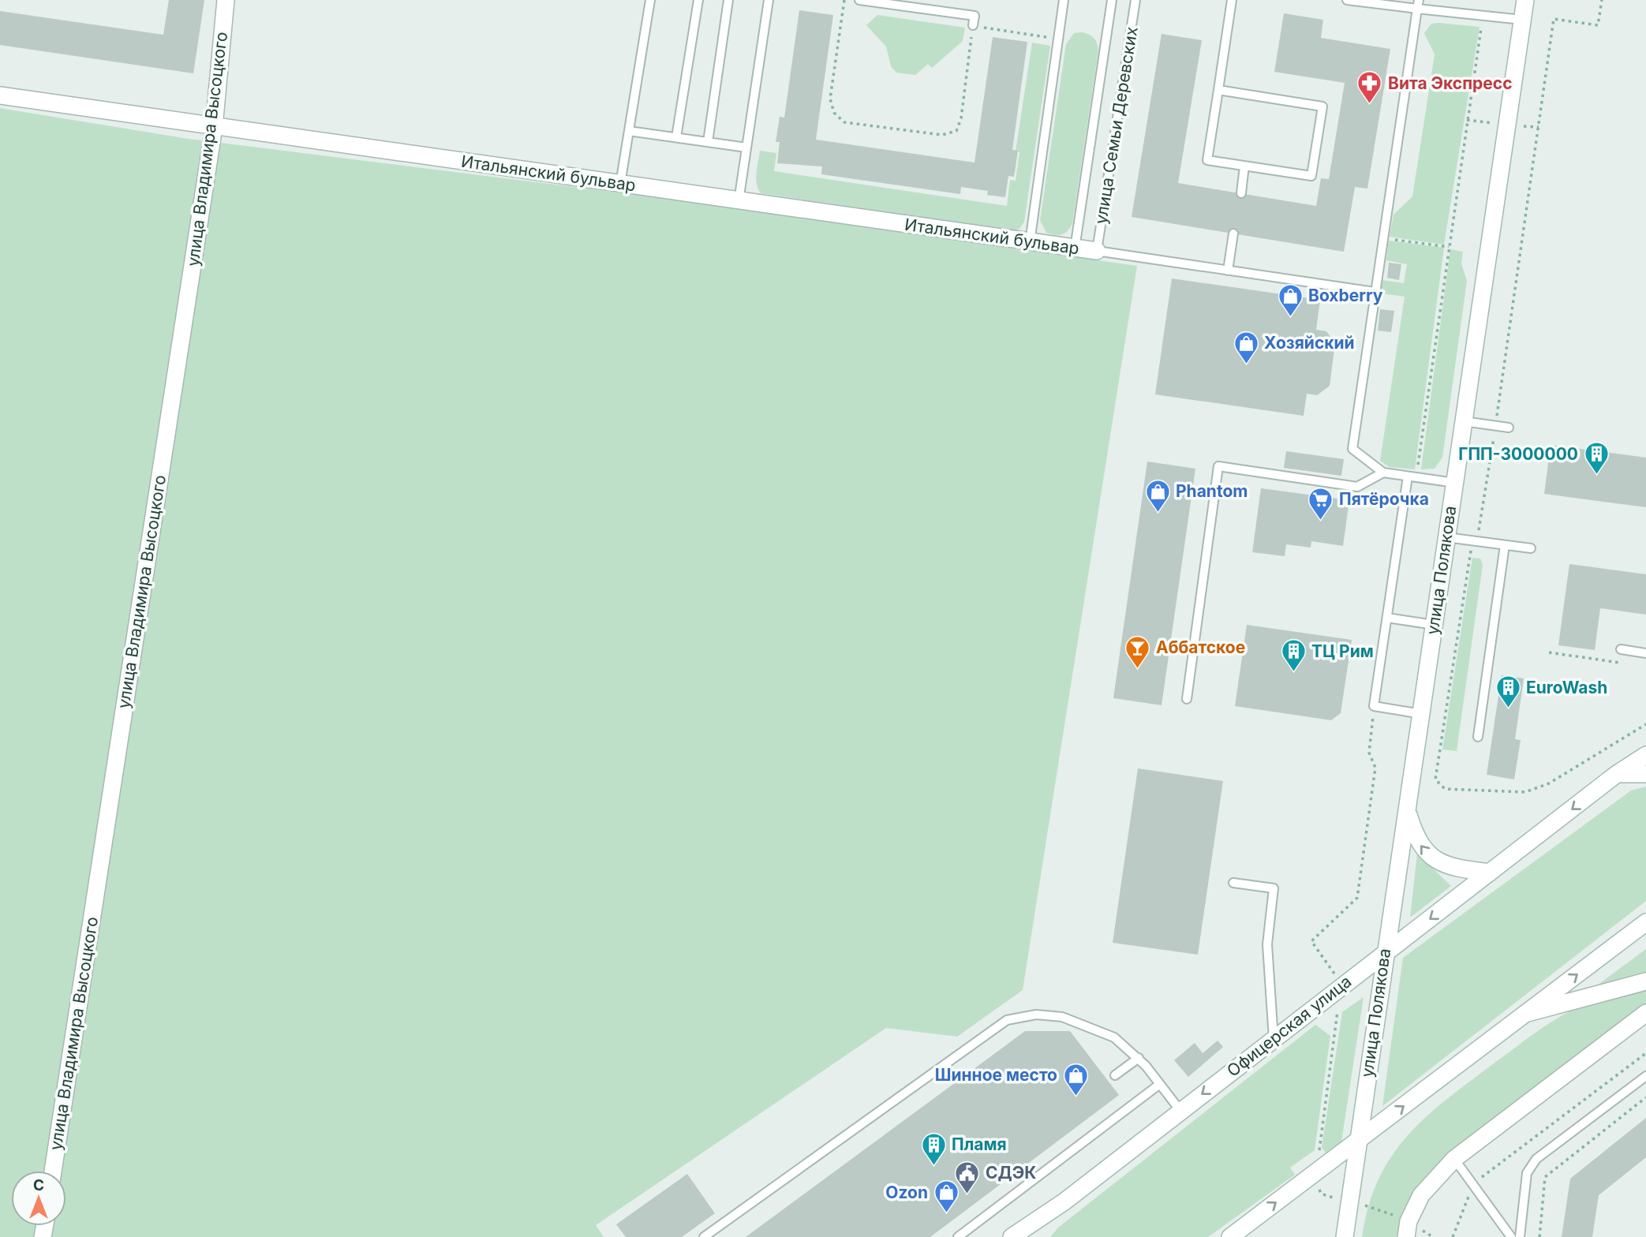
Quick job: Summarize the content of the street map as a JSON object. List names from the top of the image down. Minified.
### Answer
{"streets":{"main road":["улица Владимира Высоцкого","Итальянский бульвар","улица Полякова","Офицерская улица"],"lane":["улица Семьи Деревских"]},"crossings":[["улица Семьи Деревских","Итальянский бульвар"],["улица Владимира Высоцкого","Итальянский бульвар"],["улица Полякова","Офицерская улица"]],"places":{"pharmacy":["Вита Экспресс"],"shop":["Boxberry","Хозяйский","Phantom","Шинное место","Ozon"],"building":["ГПП-3000000","ТЦ Рим","EuroWash","Пламя"],"supermarket":["Пятёрочка"],"bar":["Аббатское"],"public building":["СДЭК"]},"north":"top"}
